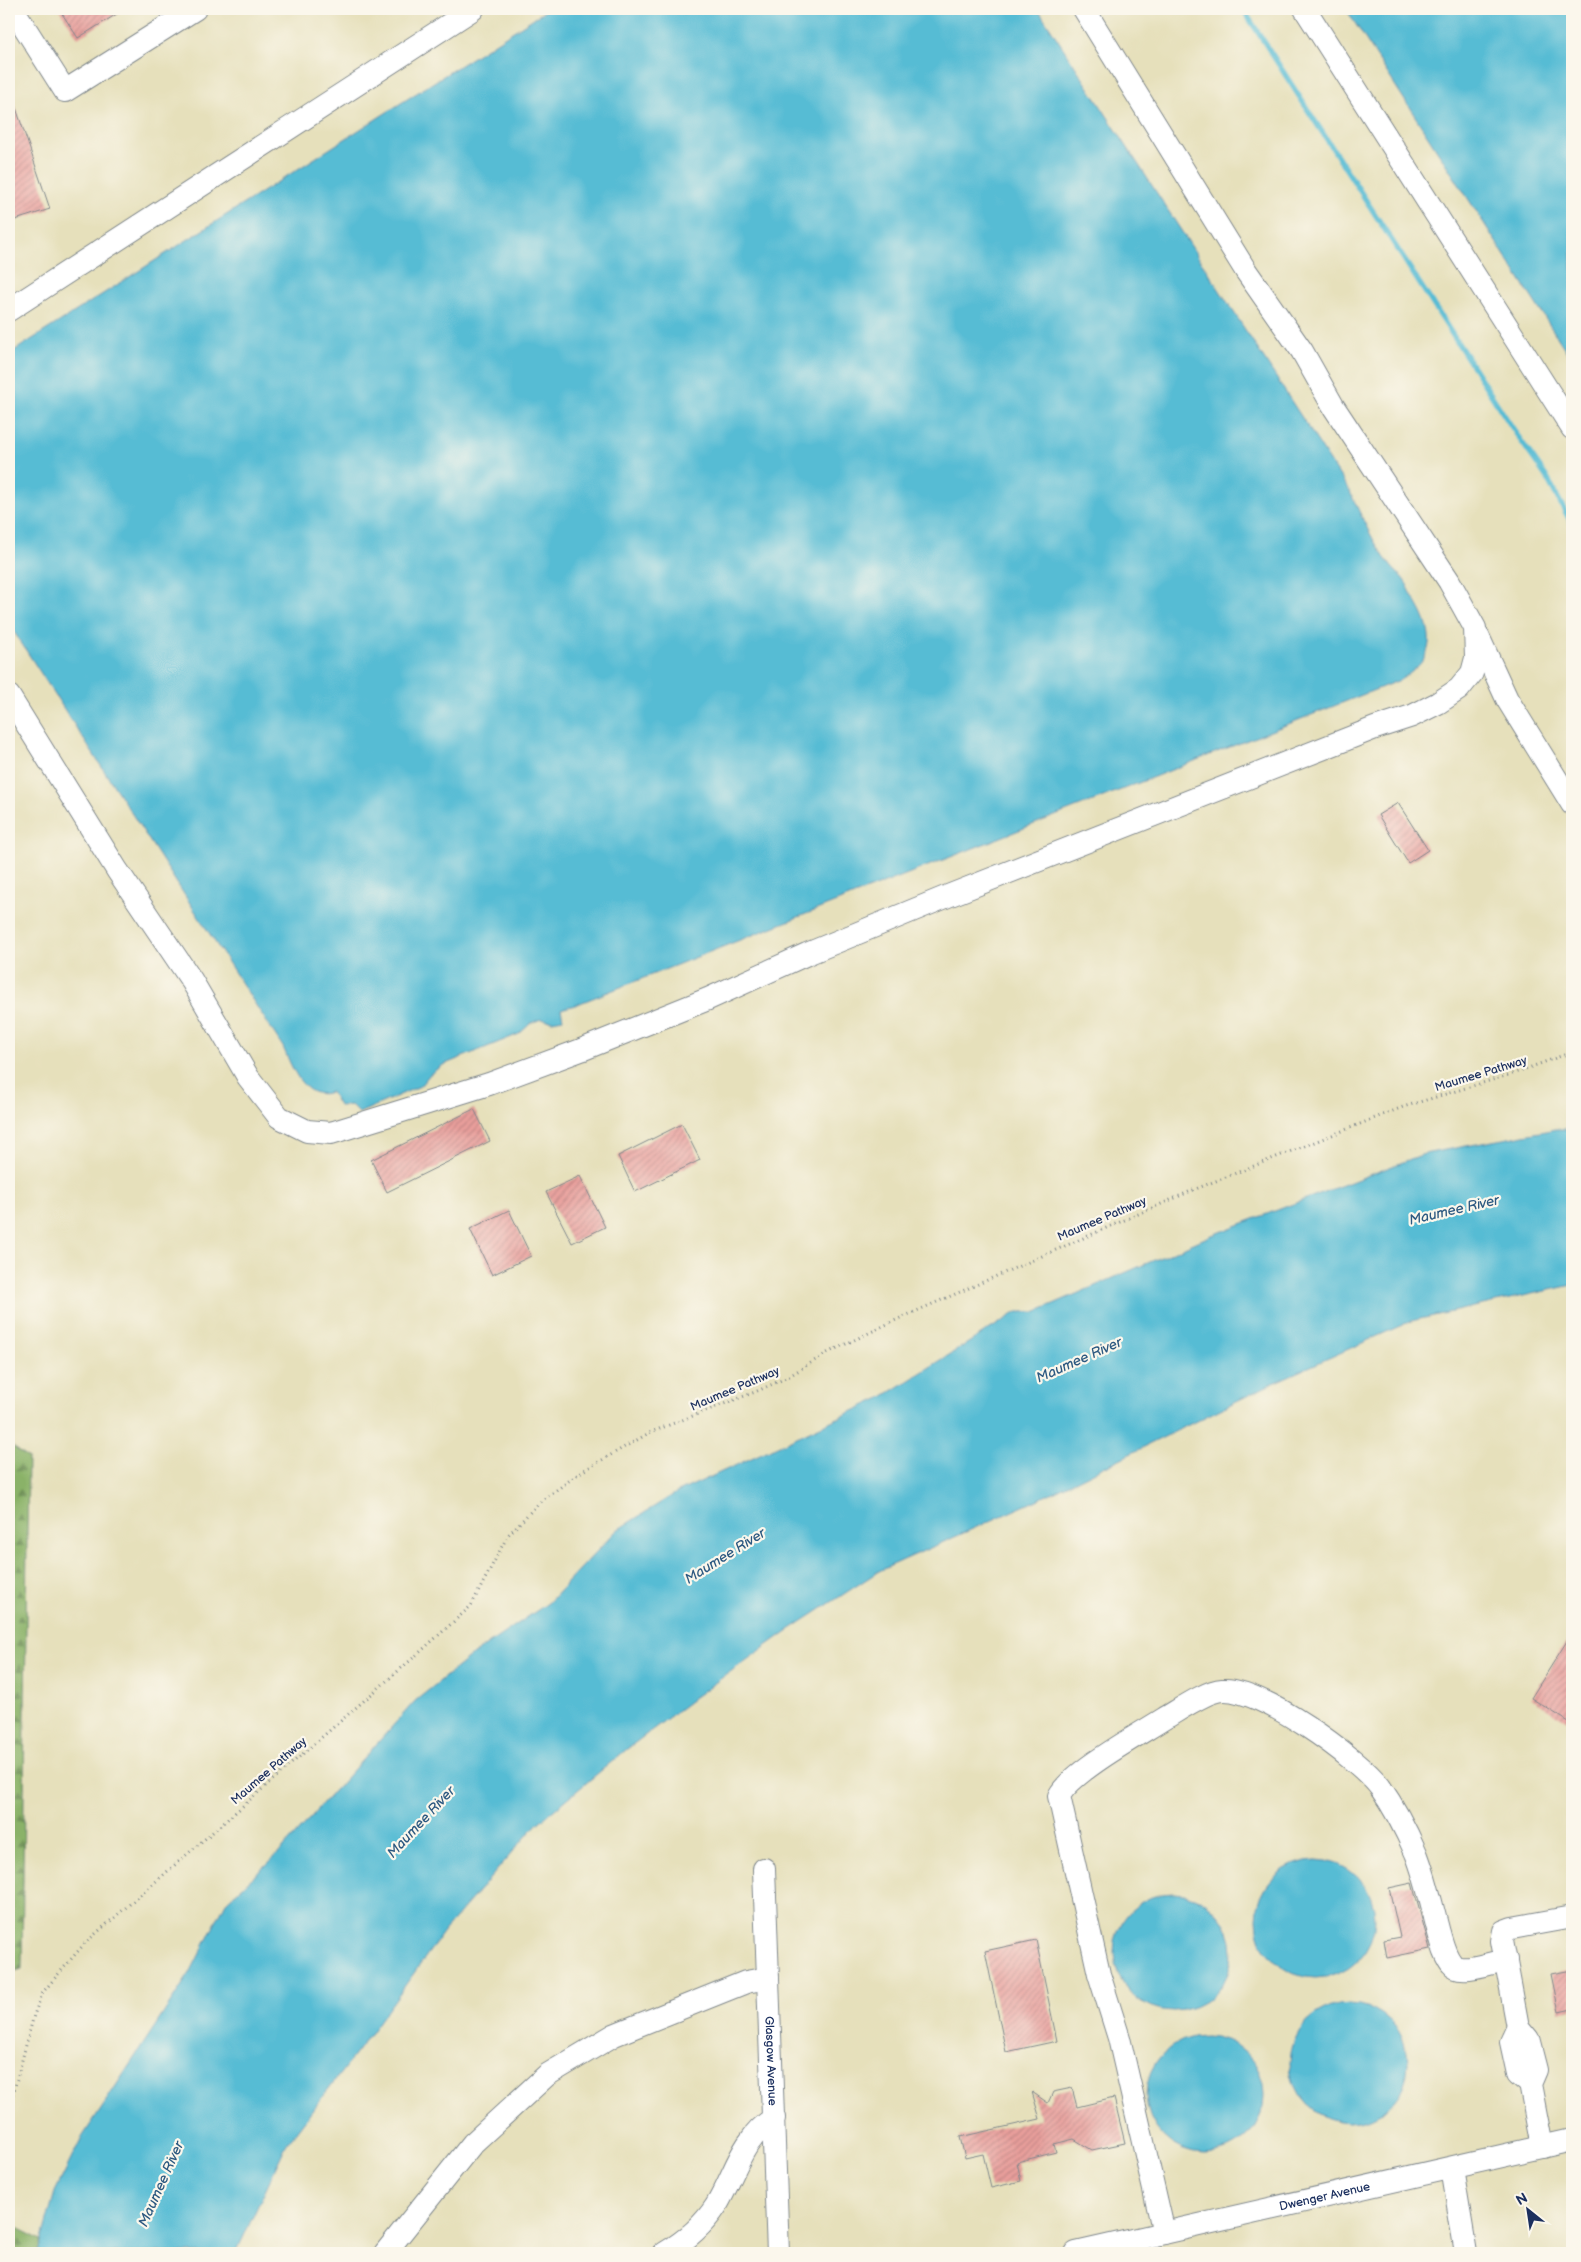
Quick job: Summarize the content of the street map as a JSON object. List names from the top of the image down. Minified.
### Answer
{"streets":{"street":["Glasgow Avenue","Dwenger Avenue"],"path":["Maumee Pathway"]},"water":["Maumee River"],"north":"top left"}
